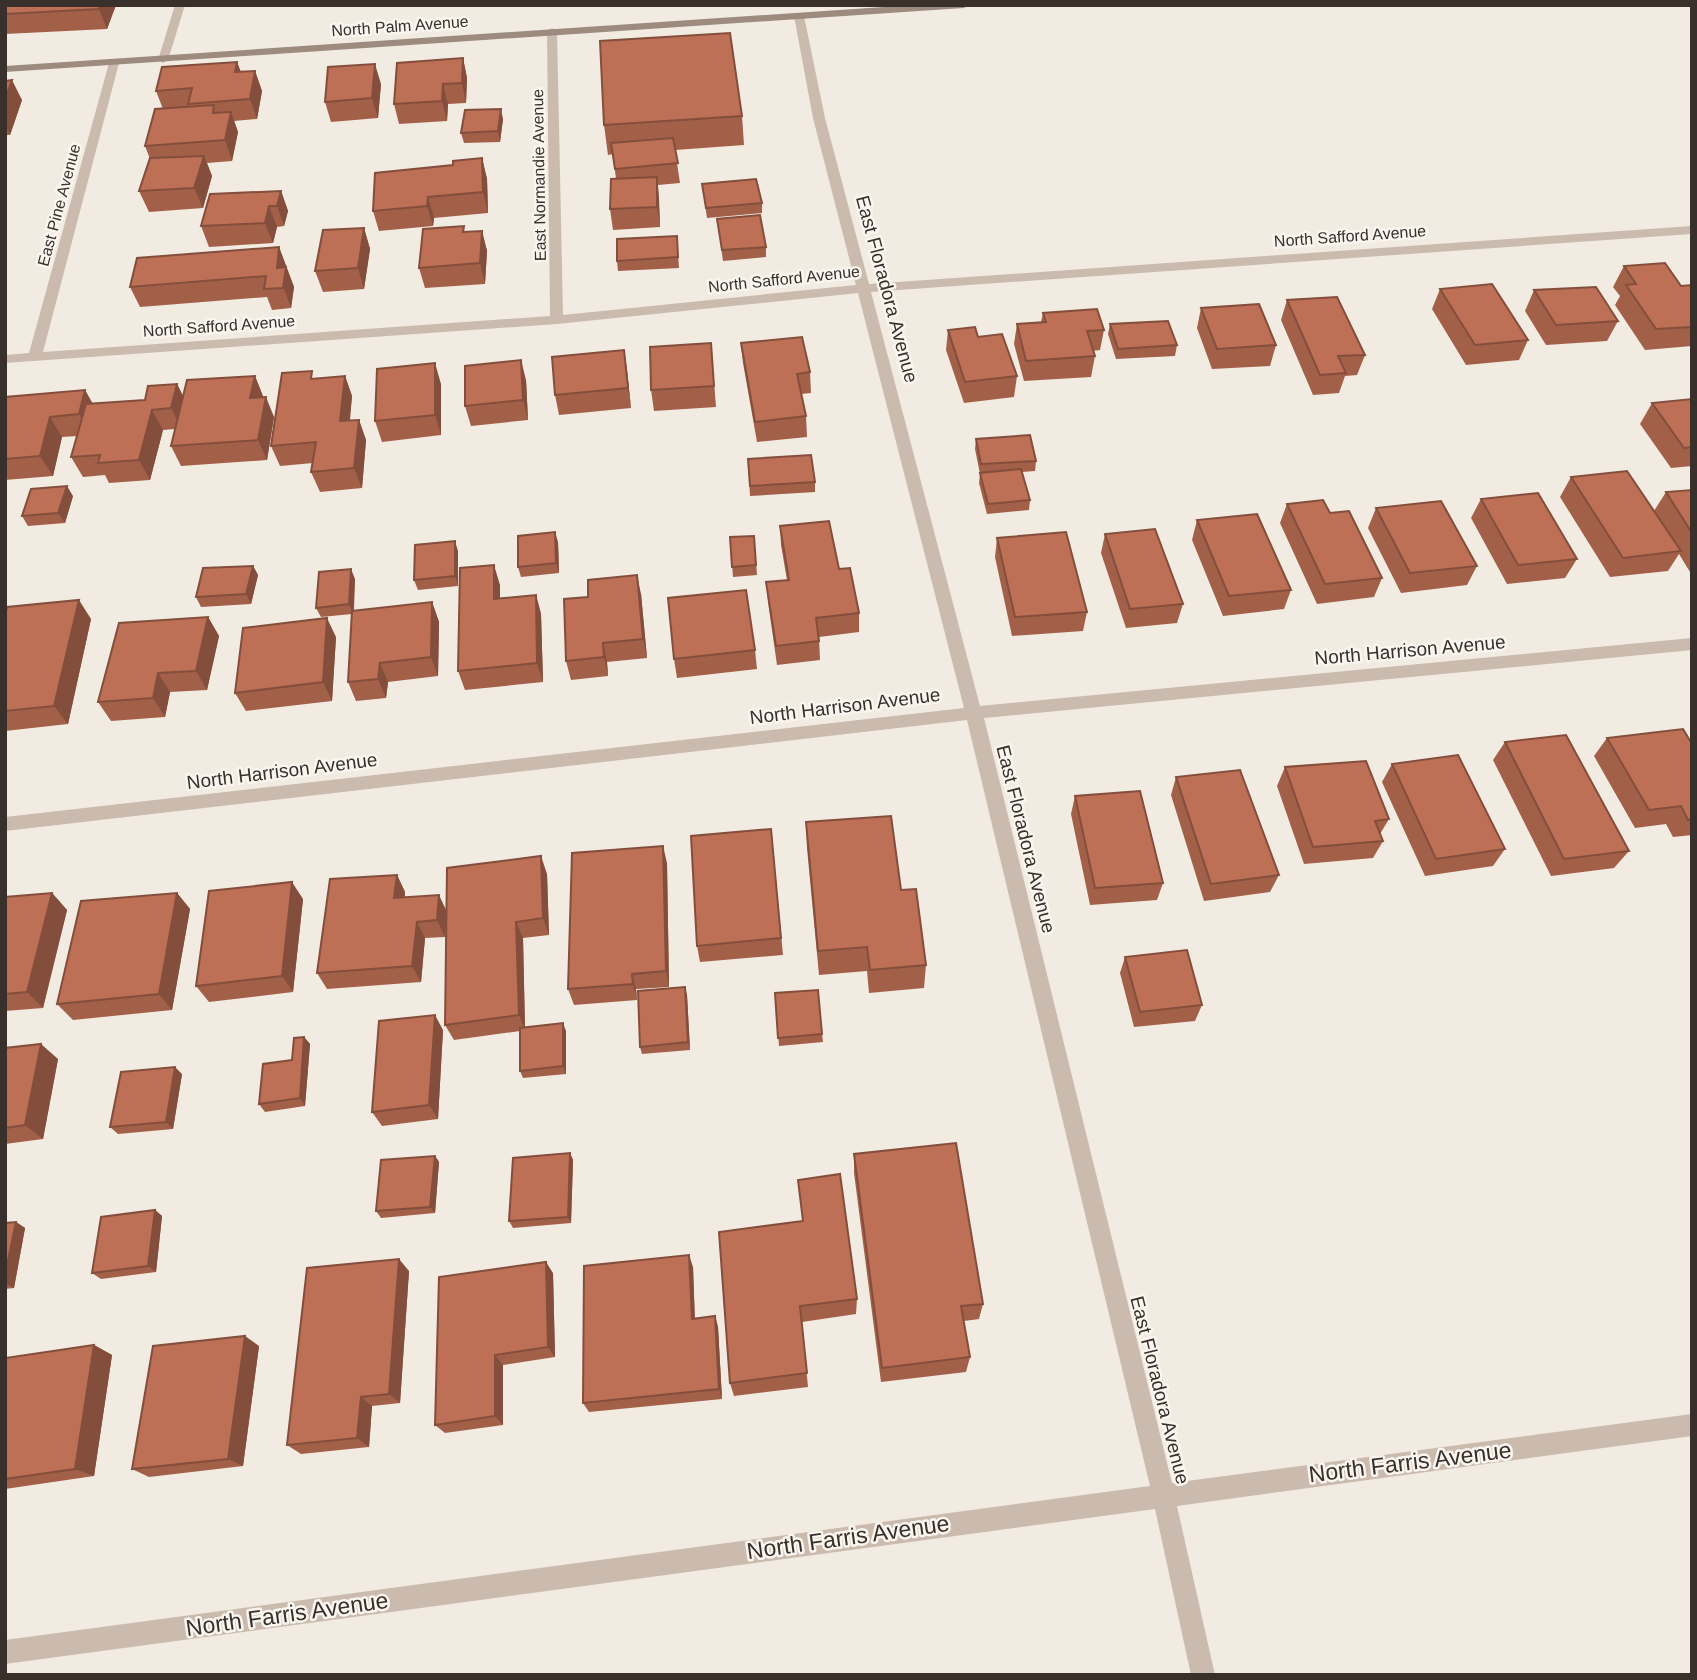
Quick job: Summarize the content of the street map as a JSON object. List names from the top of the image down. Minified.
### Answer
{"streets":{"main road":["North Palm Avenue"],"street":["East Normandie Avenue","East Pine Avenue","North Safford Avenue","East Floradora Avenue","North Harrison Avenue","North Farris Avenue"]},"crossings":[["North Palm Avenue","East Normandie Avenue"],["North Palm Avenue","East Pine Avenue"],["North Palm Avenue","East Floradora Avenue"],["East Normandie Avenue","North Safford Avenue"],["East Pine Avenue","North Safford Avenue"],["North Safford Avenue","East Floradora Avenue"],["East Floradora Avenue","North Harrison Avenue"],["East Floradora Avenue","North Farris Avenue"]]}
